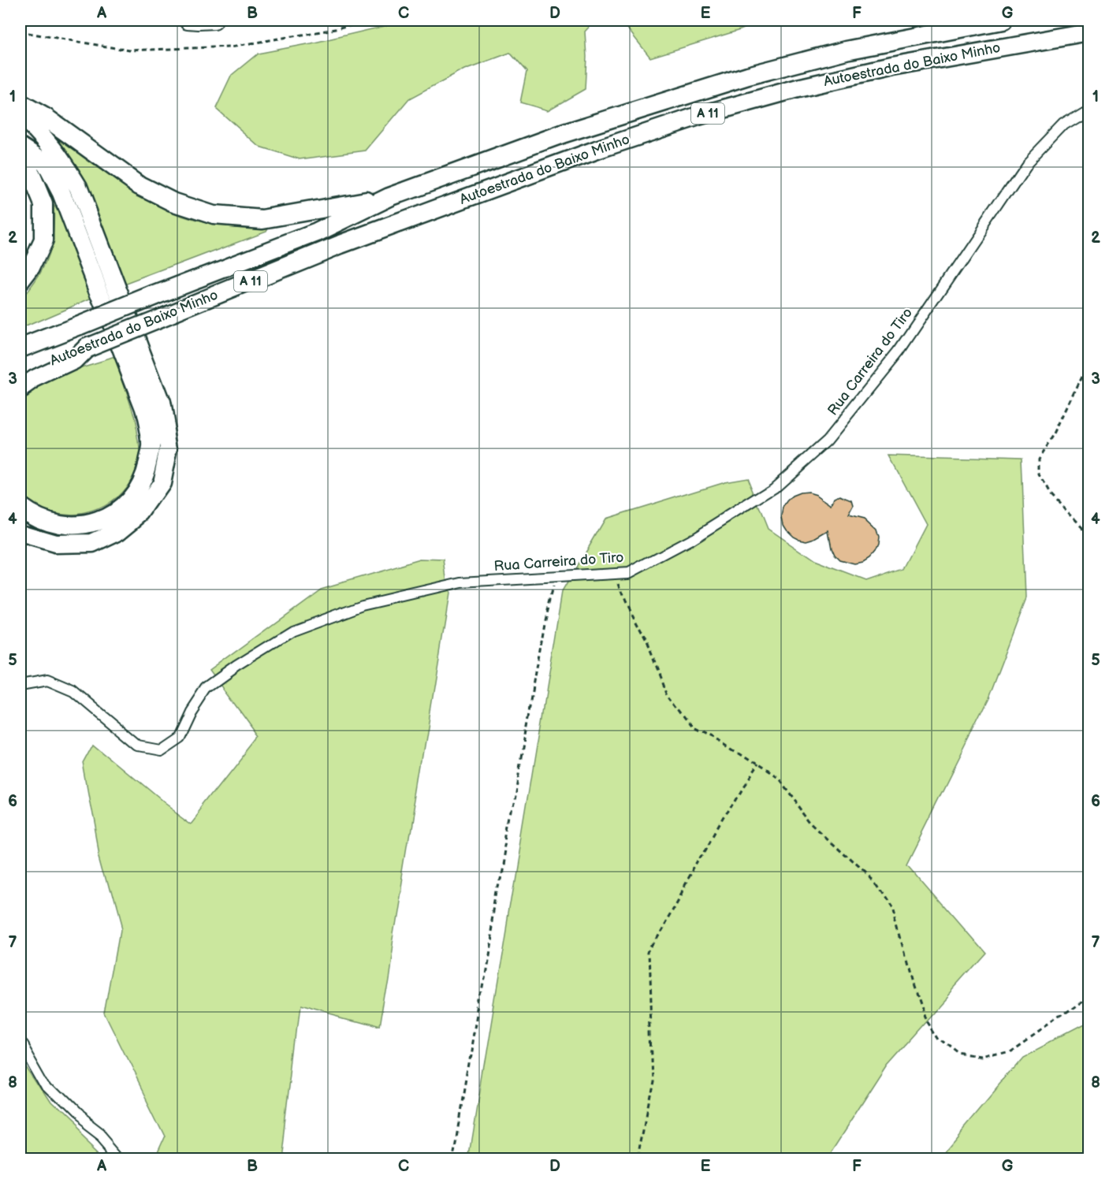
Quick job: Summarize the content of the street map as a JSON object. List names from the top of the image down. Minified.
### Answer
{"streets":{"highway":["Autoestrada do Baixo Minho","A 11"],"street":["Rua Carreira do Tiro"]},"grid":{"columns":["A","B","C","D","E","F","G"],"rows":["1","2","3","4","5","6","7","8"]}}
